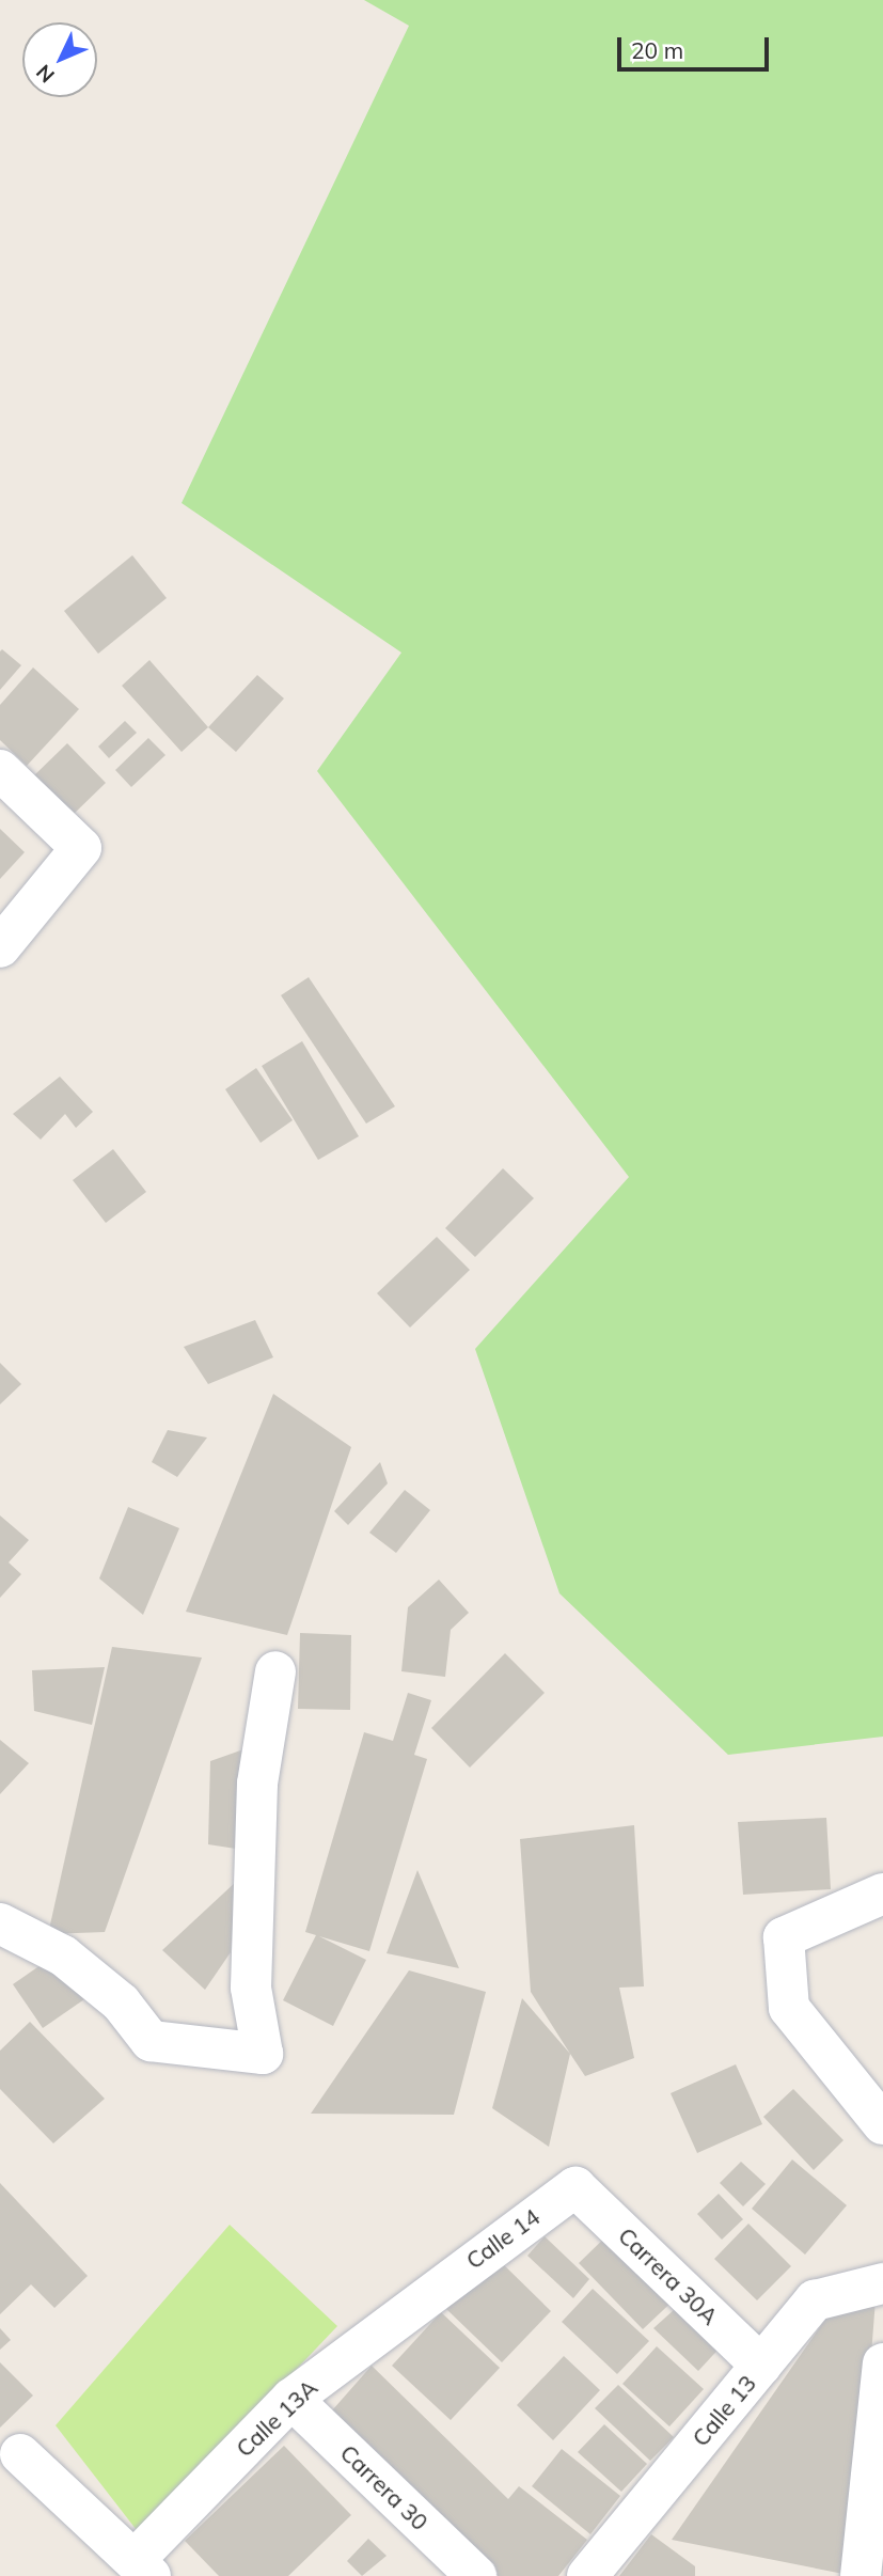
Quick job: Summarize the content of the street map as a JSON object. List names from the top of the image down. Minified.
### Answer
{"streets":{"street":["Calle 14","Carrera 30A","Calle 13","Calle 13A","Carrera 30"]},"crossings":[["Calle 14","Carrera 30A"],["Calle 14","Calle 13A"],["Carrera 30A","Calle 13"],["Calle 13A","Carrera 30"]],"scale_bar":"20 m","north":"bottom left"}
